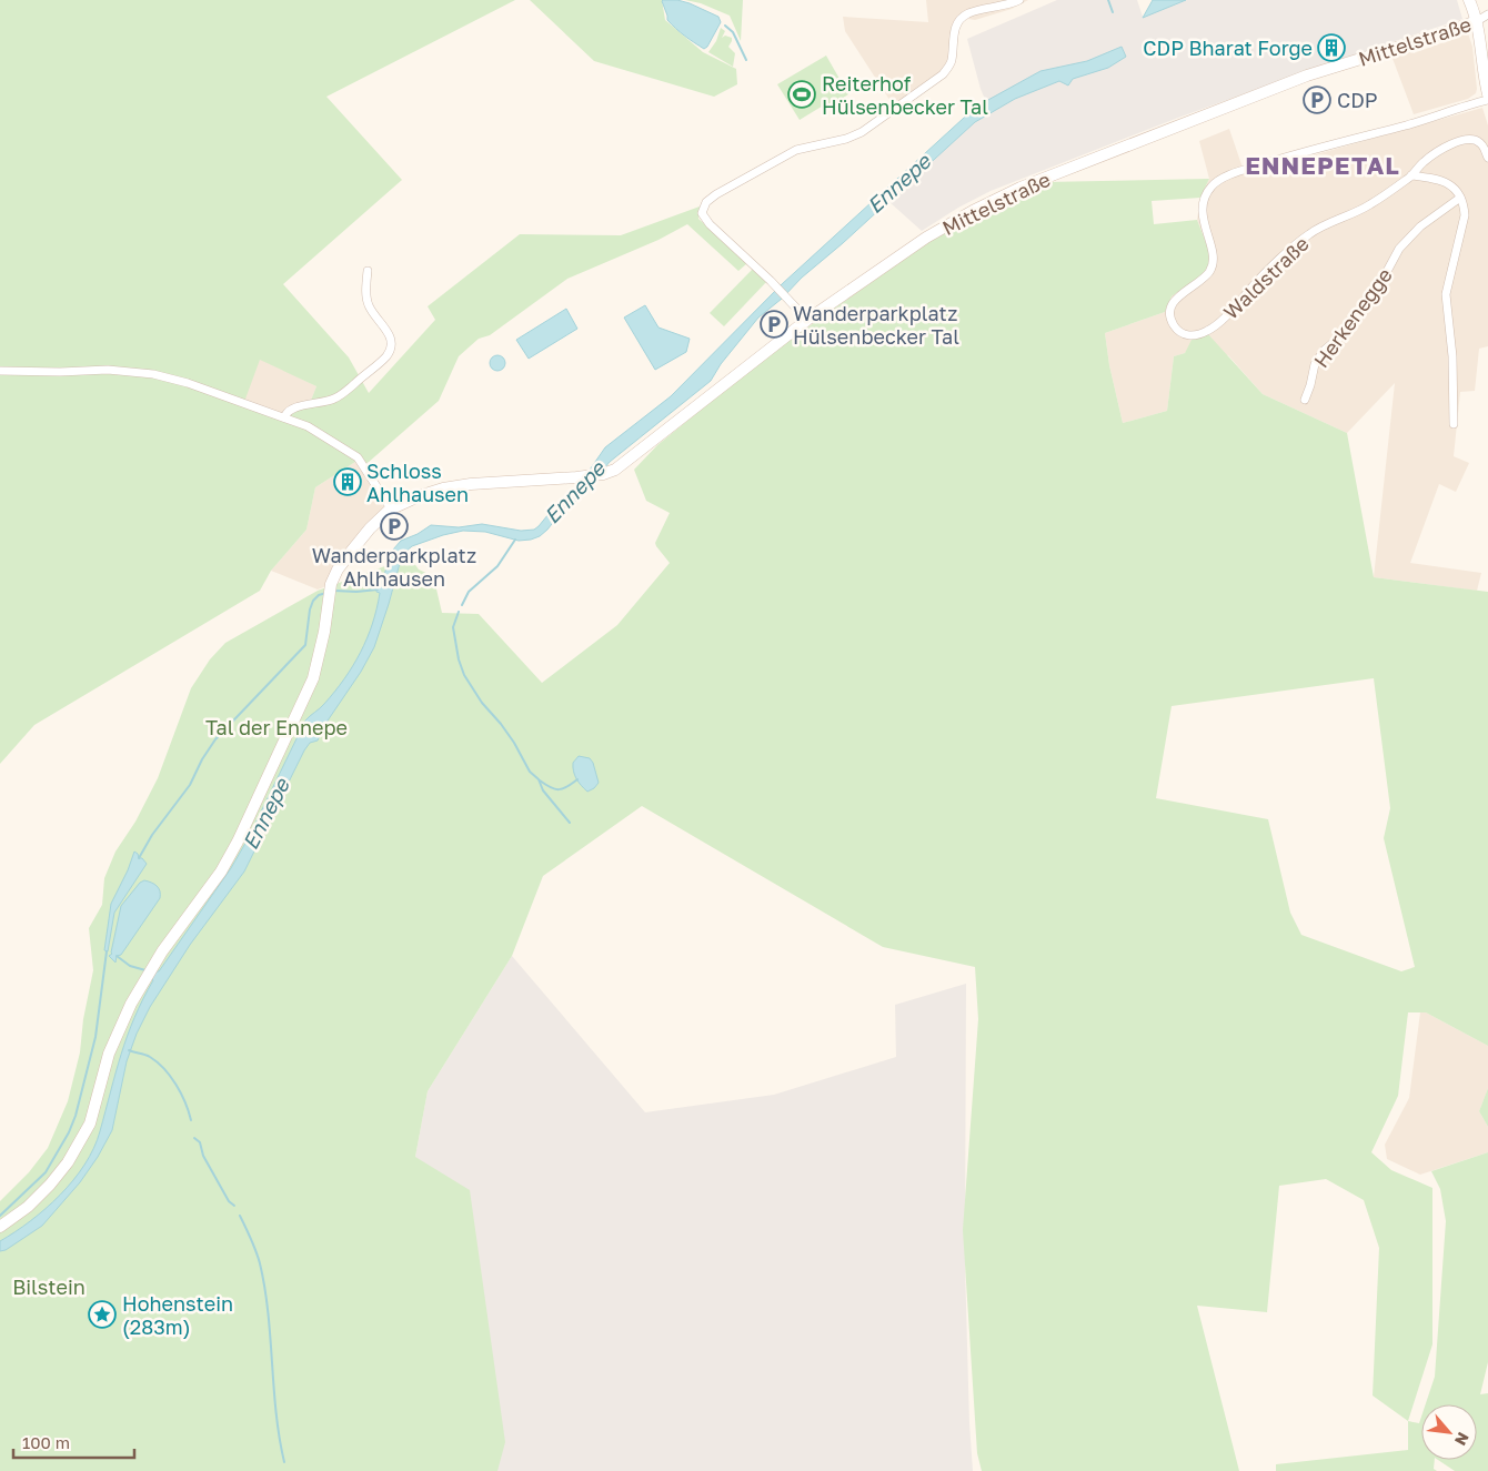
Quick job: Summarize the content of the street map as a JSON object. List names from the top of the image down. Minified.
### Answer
{"streets":{"street":["Mittelstraße","Waldstraße","Herkenegge"]},"districts":["ENNEPETAL"],"water":["Ennepe"],"parks":["Tal der Ennepe","Bilstein"],"places":{"building":["CDP Bharat Forge","Schloss Ahlhausen"],"sports":["Reiterhof Hülsenbecker Tal"],"parking":["CDP","Wanderparkplatz Hülsenbecker Tal","Wanderparkplatz Ahlhausen"],"place":["Hohenstein (283m)"]},"scale_bar":"100 m","north":"bottom right"}
